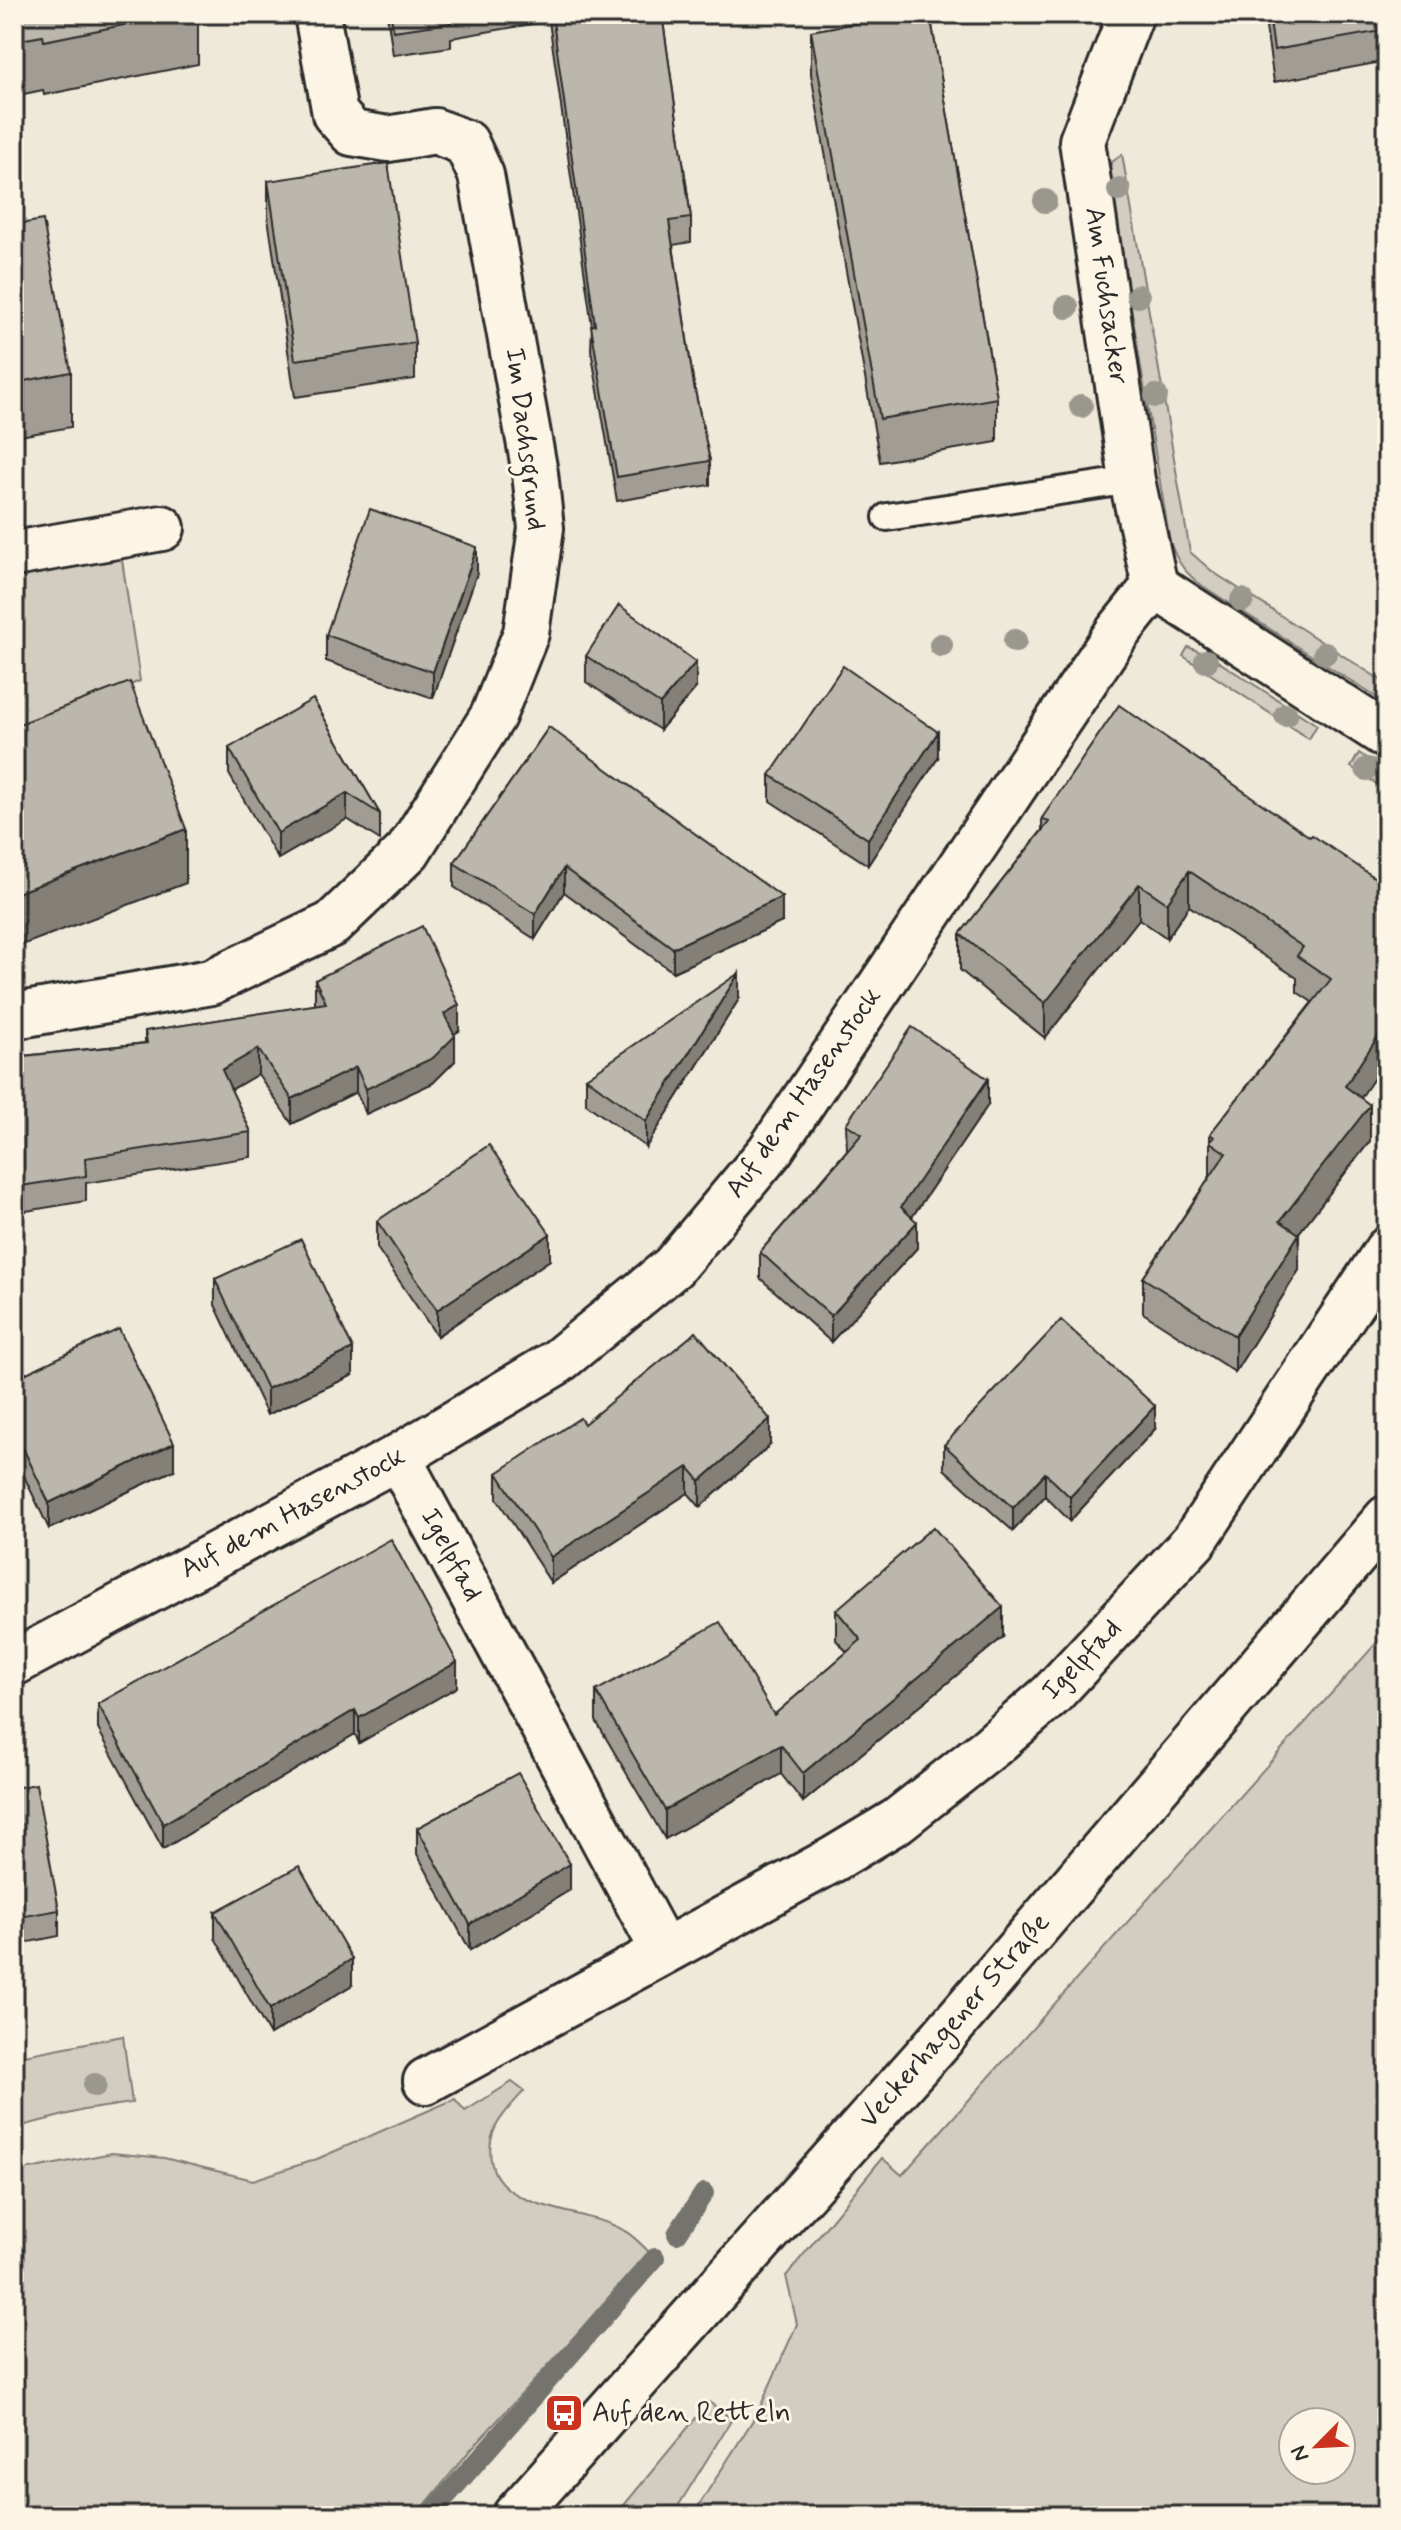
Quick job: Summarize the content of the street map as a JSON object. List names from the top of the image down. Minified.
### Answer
{"streets":{"street":["Am Fuchsacker","Im Dachsgrund","Auf dem Hasenstock","Igelpfad","Veckerhagener Straße"]},"crossings":[["Am Fuchsacker","Auf dem Hasenstock"],["Auf dem Hasenstock","Igelpfad"]],"places":{"bus stop":["Auf den Retteln"]},"north":"bottom left"}
